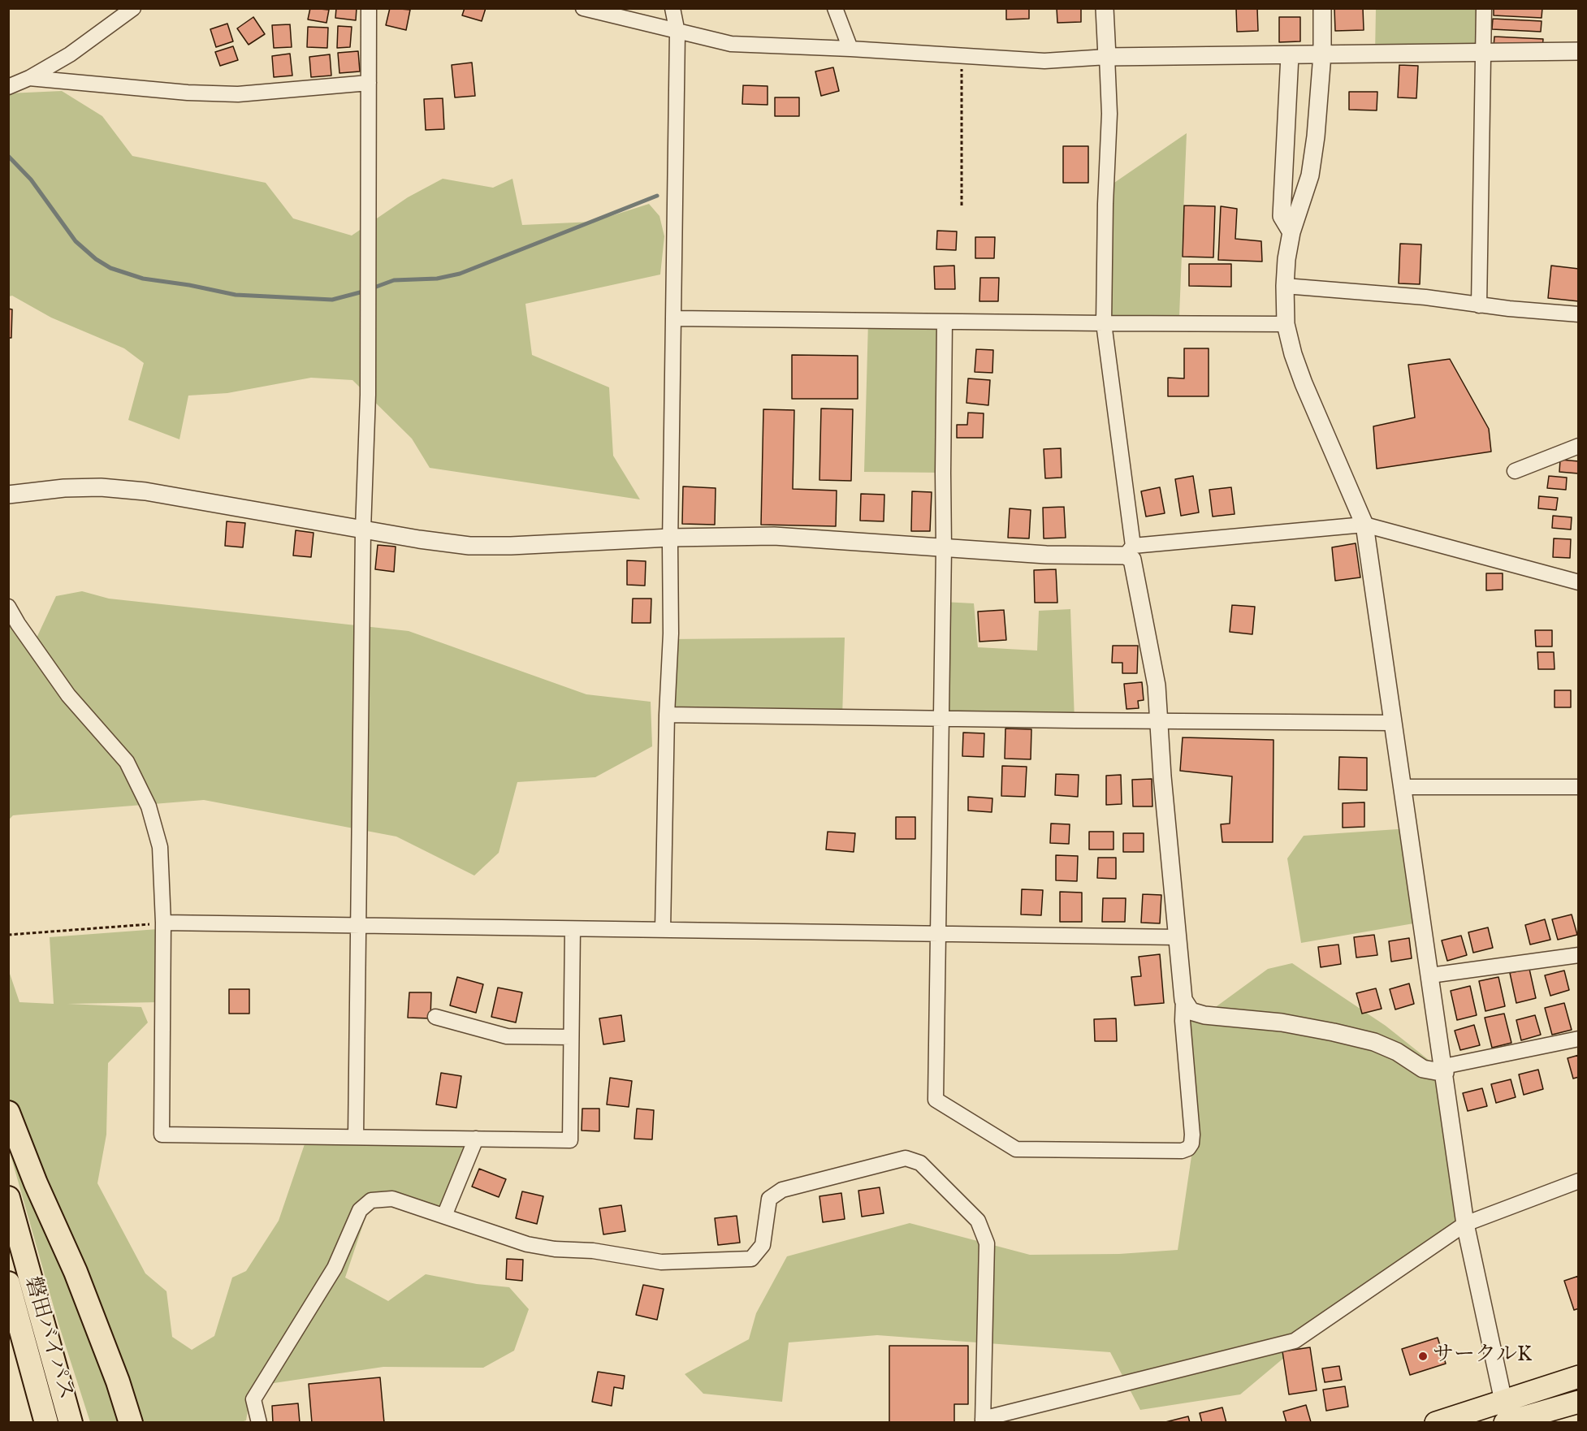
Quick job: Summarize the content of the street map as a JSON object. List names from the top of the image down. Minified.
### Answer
{"streets":{"highway":["磐田バイパス"]},"places":["サークルK"]}
